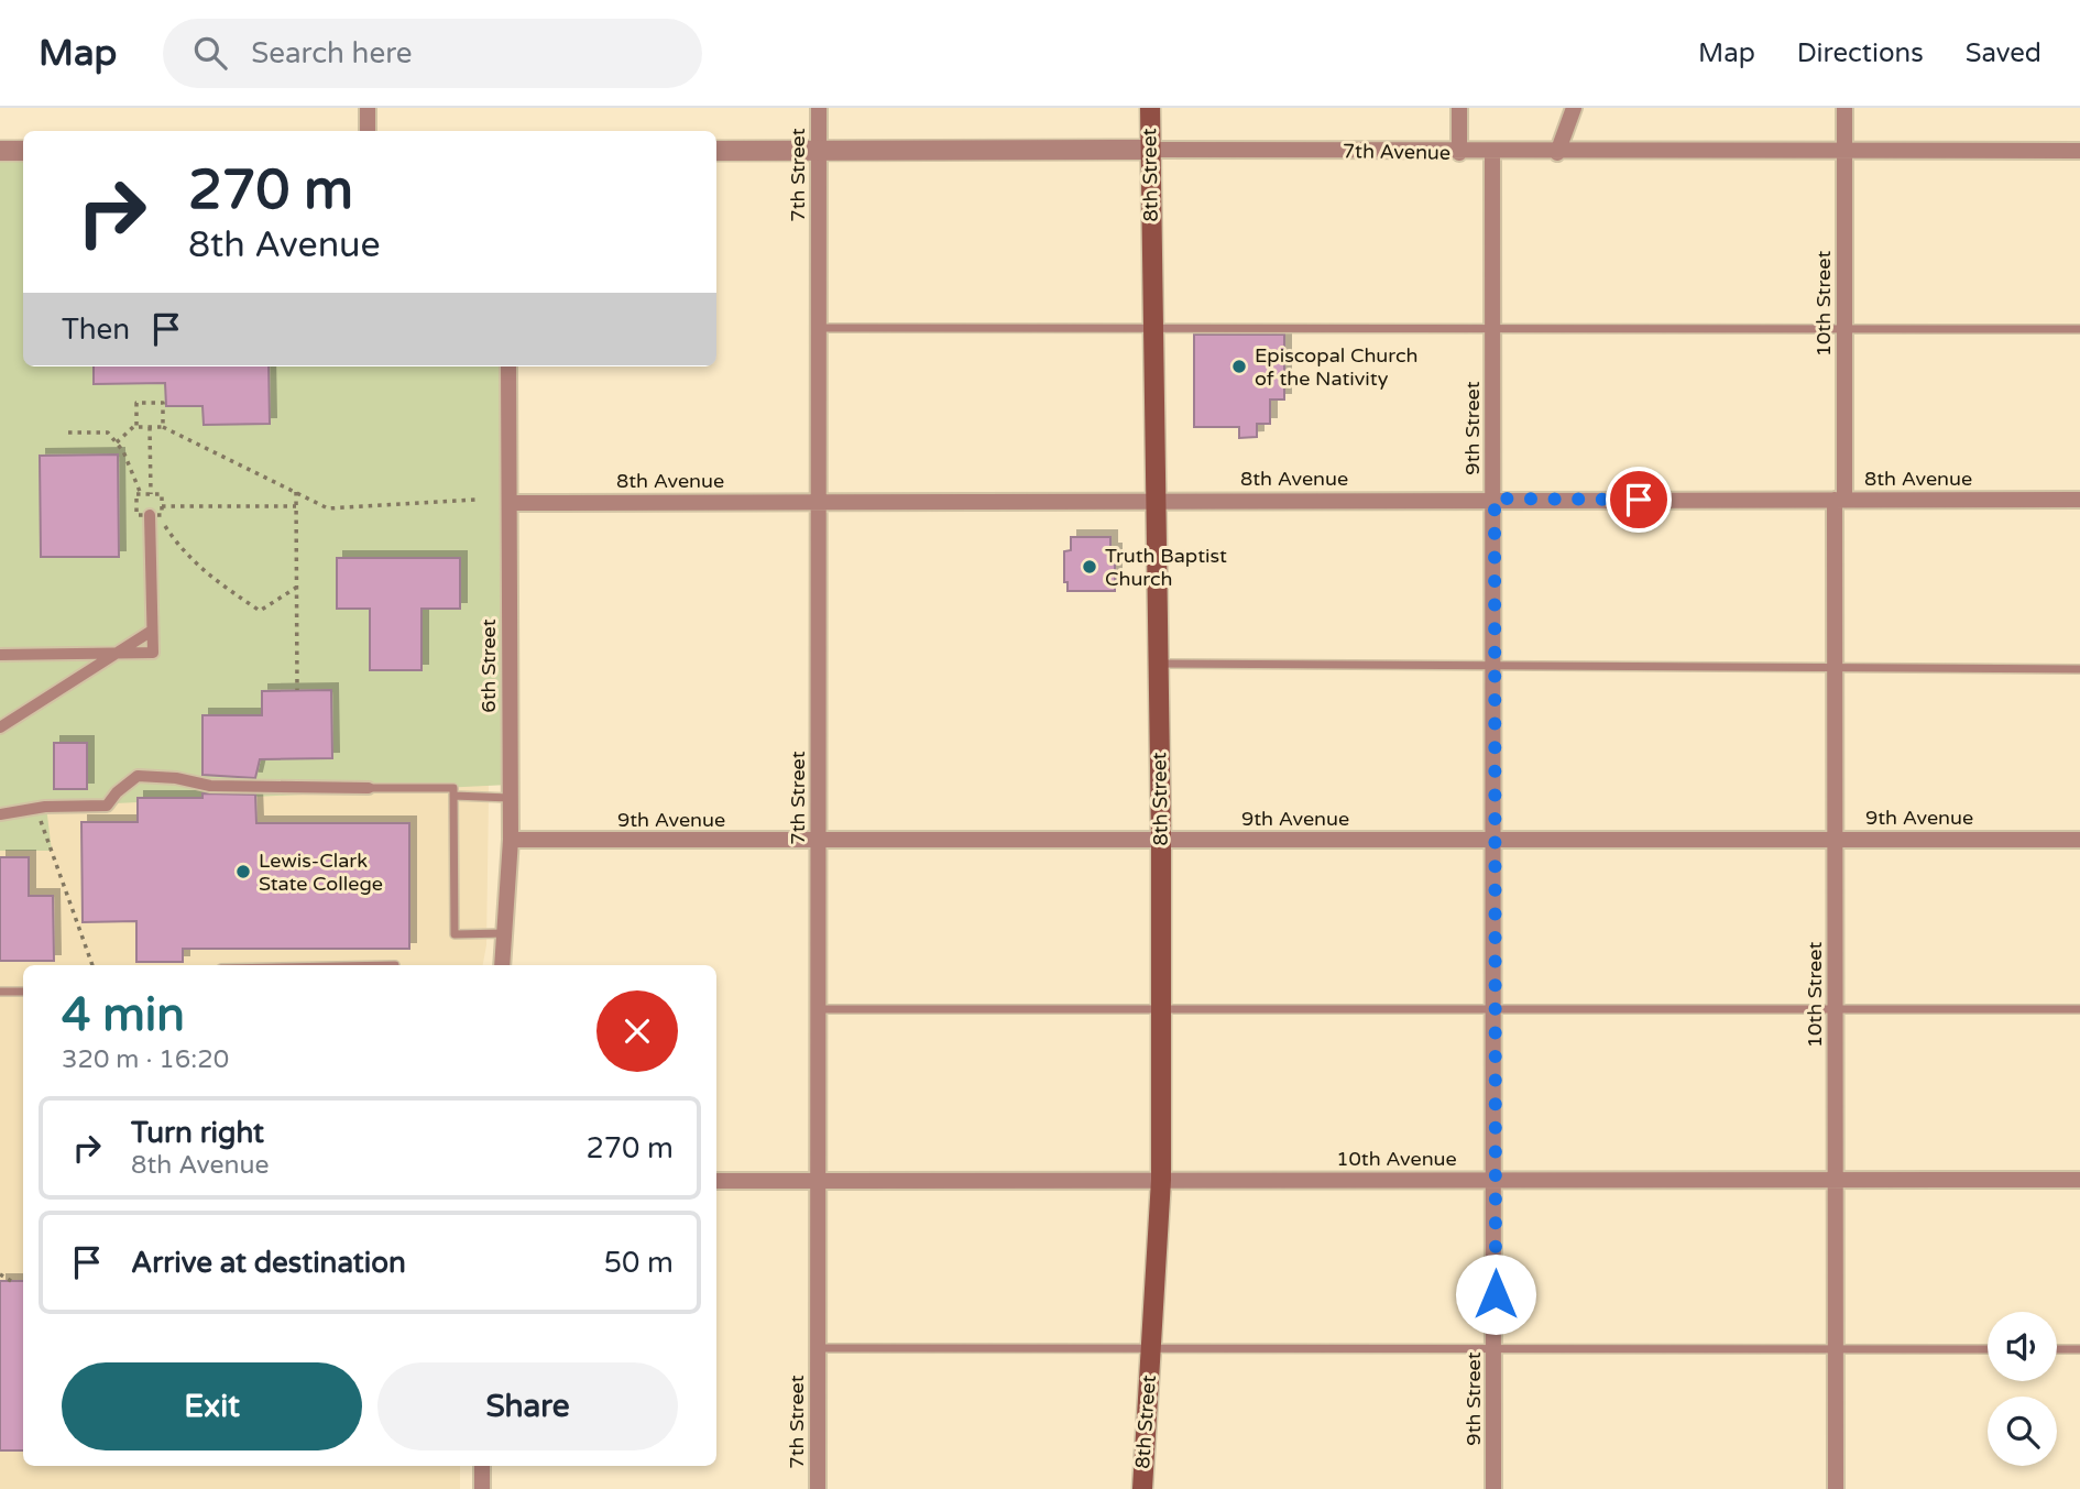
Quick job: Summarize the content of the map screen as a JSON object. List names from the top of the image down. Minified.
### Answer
{"streets":{"main road":["8th Street"],"street":["7th Avenue","7th Street","10th Street","9th Street","8th Avenue","6th Street","9th Avenue","10th Avenue"]},"crossings":[["7th Avenue","7th Street"],["7th Avenue","8th Street"],["7th Avenue","10th Street"],["7th Avenue","9th Street"],["7th Street","8th Avenue"],["7th Street","9th Avenue"],["7th Street","10th Avenue"],["8th Street","8th Avenue"],["8th Street","9th Avenue"],["8th Street","10th Avenue"],["10th Street","8th Avenue"],["10th Street","9th Avenue"],["10th Street","10th Avenue"],["9th Street","8th Avenue"],["9th Street","9th Avenue"],["9th Street","10th Avenue"],["8th Avenue","6th Street"],["6th Street","9th Avenue"]],"places":["Episcopal Church of the Nativity","Truth Baptist Church","Lewis-Clark State College"],"page":{"header":"Map","search":"Search here","nav":["Map","Directions","Saved"],"turn":["270 m","8th Avenue"],"then":"Then","heading":["4 min","320 m · 16:20"],"list":[{"name":"Turn right","note":"8th Avenue","value":"270 m"},{"name":"Arrive at destination","value":"50 m"}],"buttons":["Exit","Share"]}}
